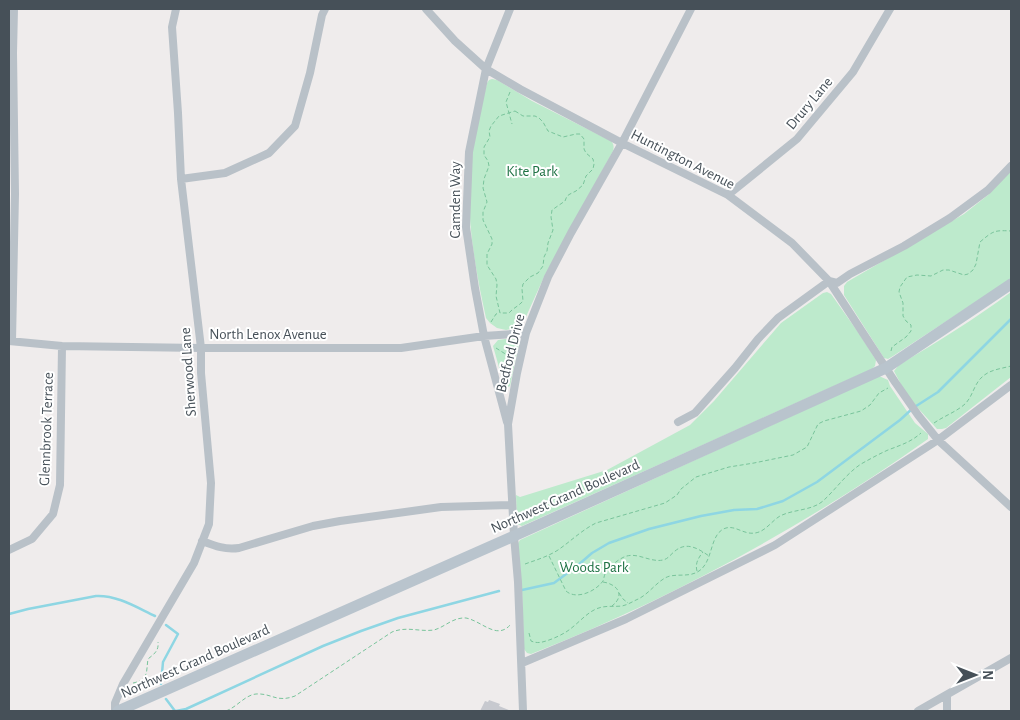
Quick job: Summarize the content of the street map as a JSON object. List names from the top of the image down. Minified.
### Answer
{"streets":{"street":["Drury Lane","Huntington Avenue","Camden Way","North Lenox Avenue","Bedford Drive","Sherwood Lane","Glennbrook Terrace","Northwest Grand Boulevard"]},"crossings":[["Drury Lane","Huntington Avenue"],["Huntington Avenue","Camden Way"],["Huntington Avenue","Bedford Drive"],["Huntington Avenue","Northwest Grand Boulevard"],["Camden Way","North Lenox Avenue"],["Camden Way","Bedford Drive"],["North Lenox Avenue","Bedford Drive"],["North Lenox Avenue","Sherwood Lane"],["North Lenox Avenue","Glennbrook Terrace"],["Bedford Drive","Northwest Grand Boulevard"],["Sherwood Lane","Northwest Grand Boulevard"]],"parks":["Kite Park","Woods Park"],"north":"right"}
